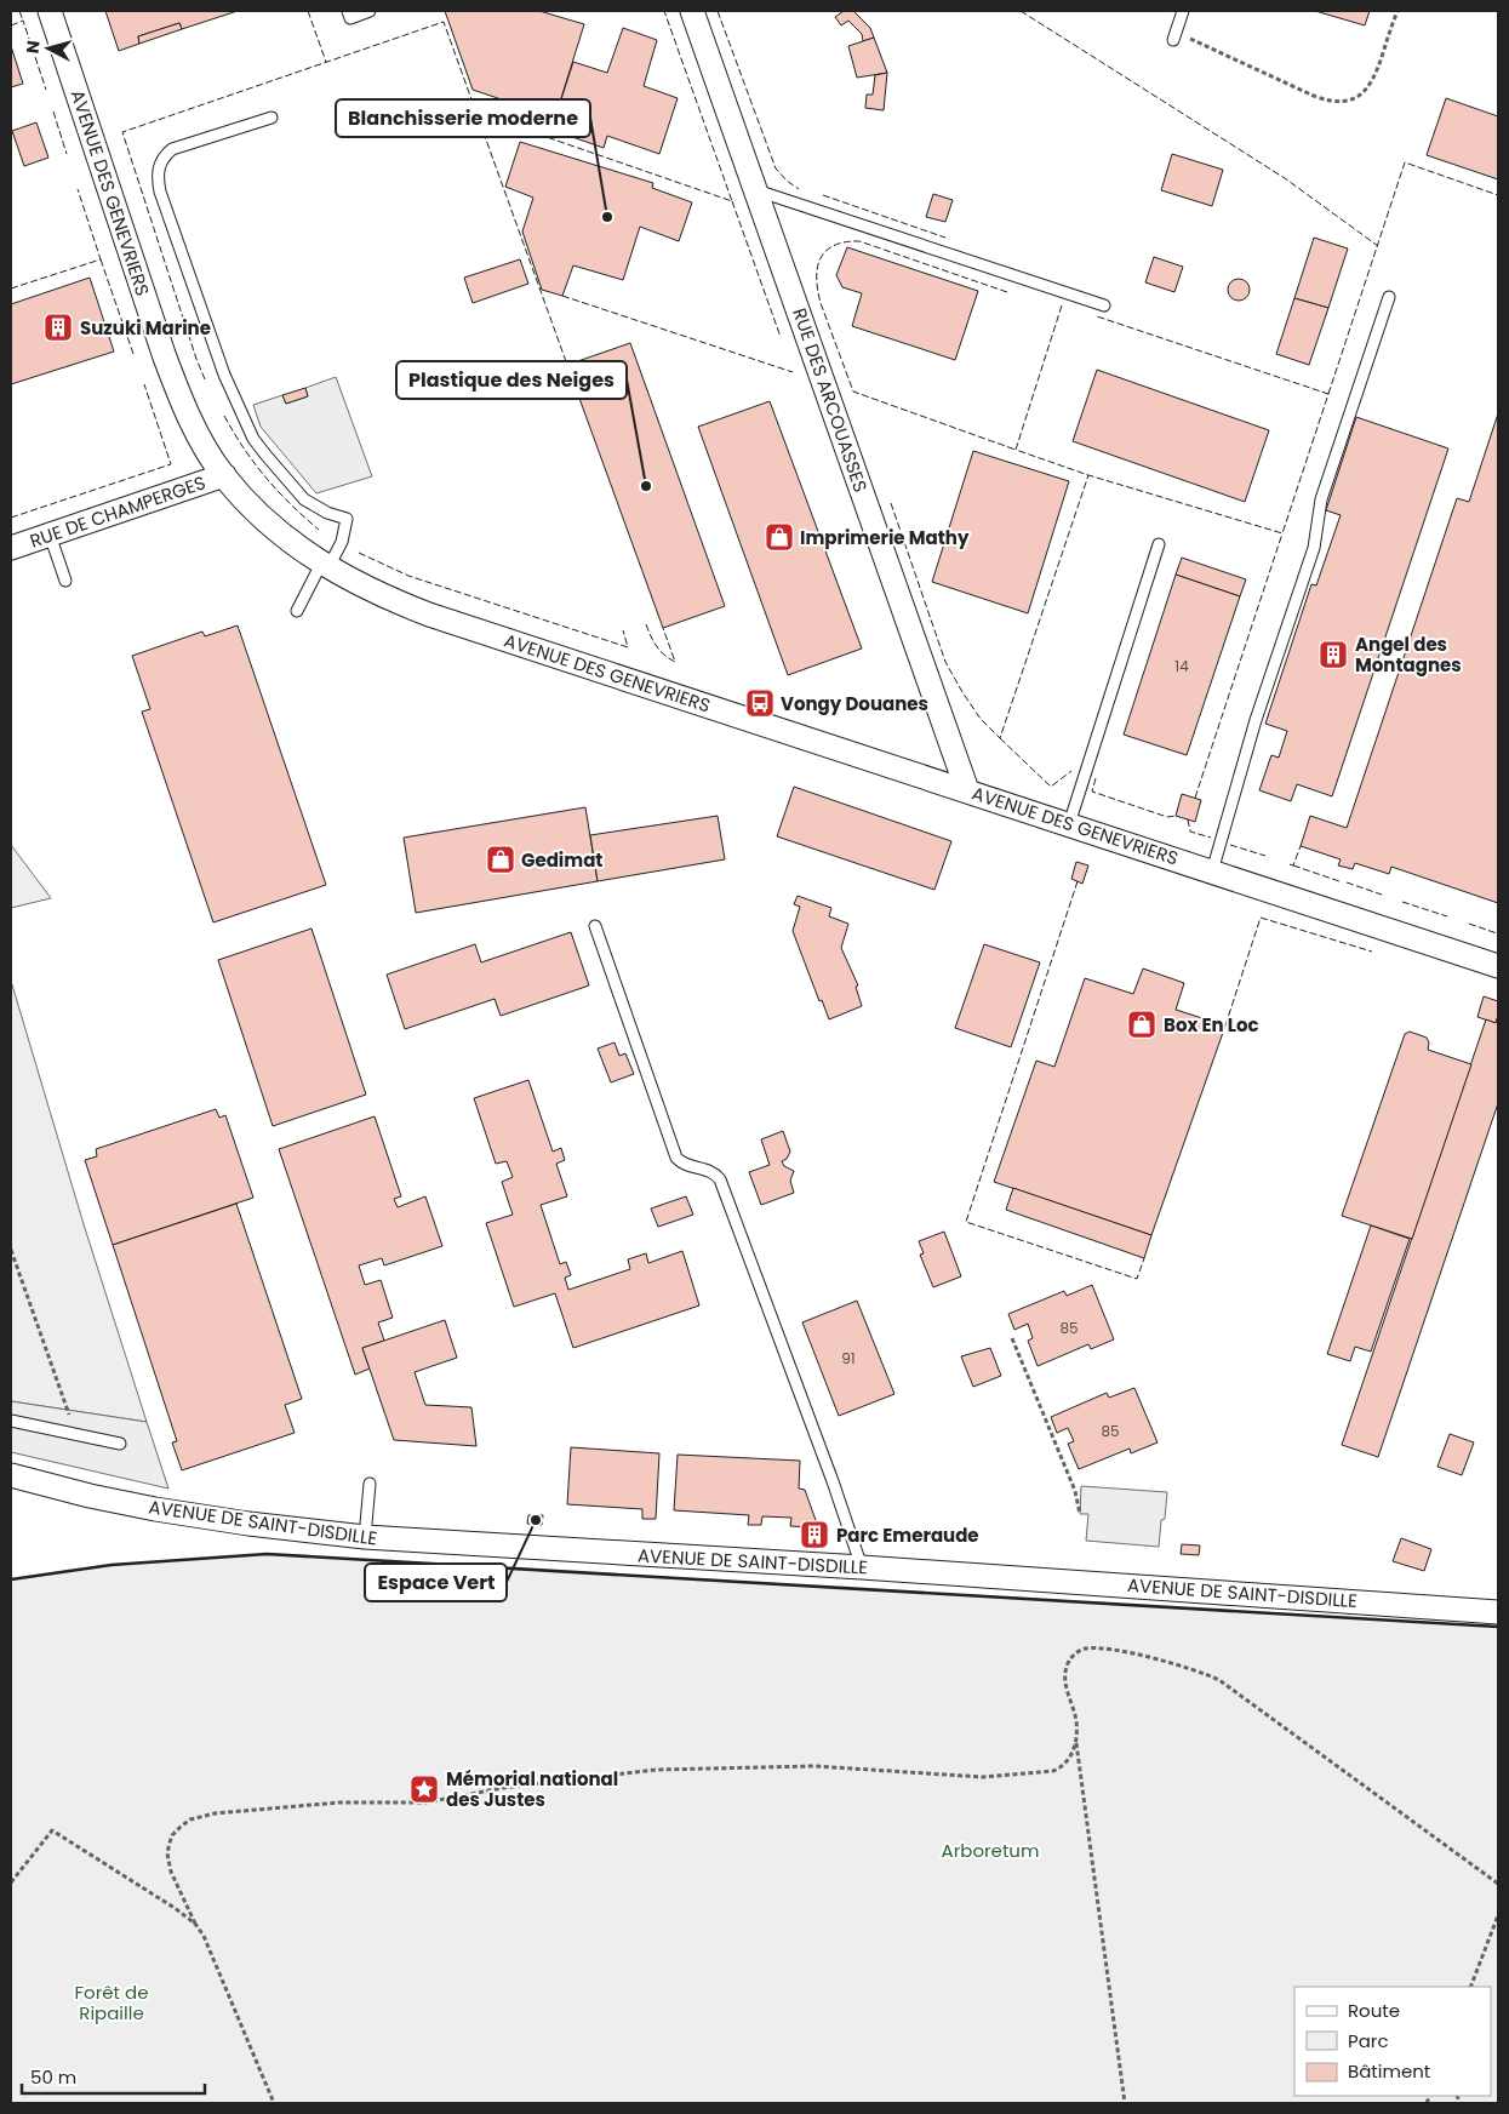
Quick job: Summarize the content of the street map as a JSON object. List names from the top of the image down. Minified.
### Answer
{"streets":{"street":["AVENUE DES GENEVRIERS","RUE DES ARCOUASSES","RUE DE CHAMPERGES","AVENUE DE SAINT-DISDILLE"]},"crossings":[["AVENUE DES GENEVRIERS","RUE DES ARCOUASSES"],["AVENUE DES GENEVRIERS","RUE DE CHAMPERGES"]],"parks":["Arboretum","Forêt de Ripaille"],"places":{"other":["Blanchisserie moderne","Plastique des Neiges","Espace Vert"],"building":["Suzuki Marine","Angel des Montagnes","Parc Emeraude"],"shop":["Imprimerie Mathy","Gedimat","Box En Loc"],"bus stop":["Vongy Douanes"],"place":["Mémorial national des Justes"]},"house_numbers":["14","85","91","85"],"legend":["Route","Parc","Bâtiment"],"scale_bar":"50 m","north":"left"}
